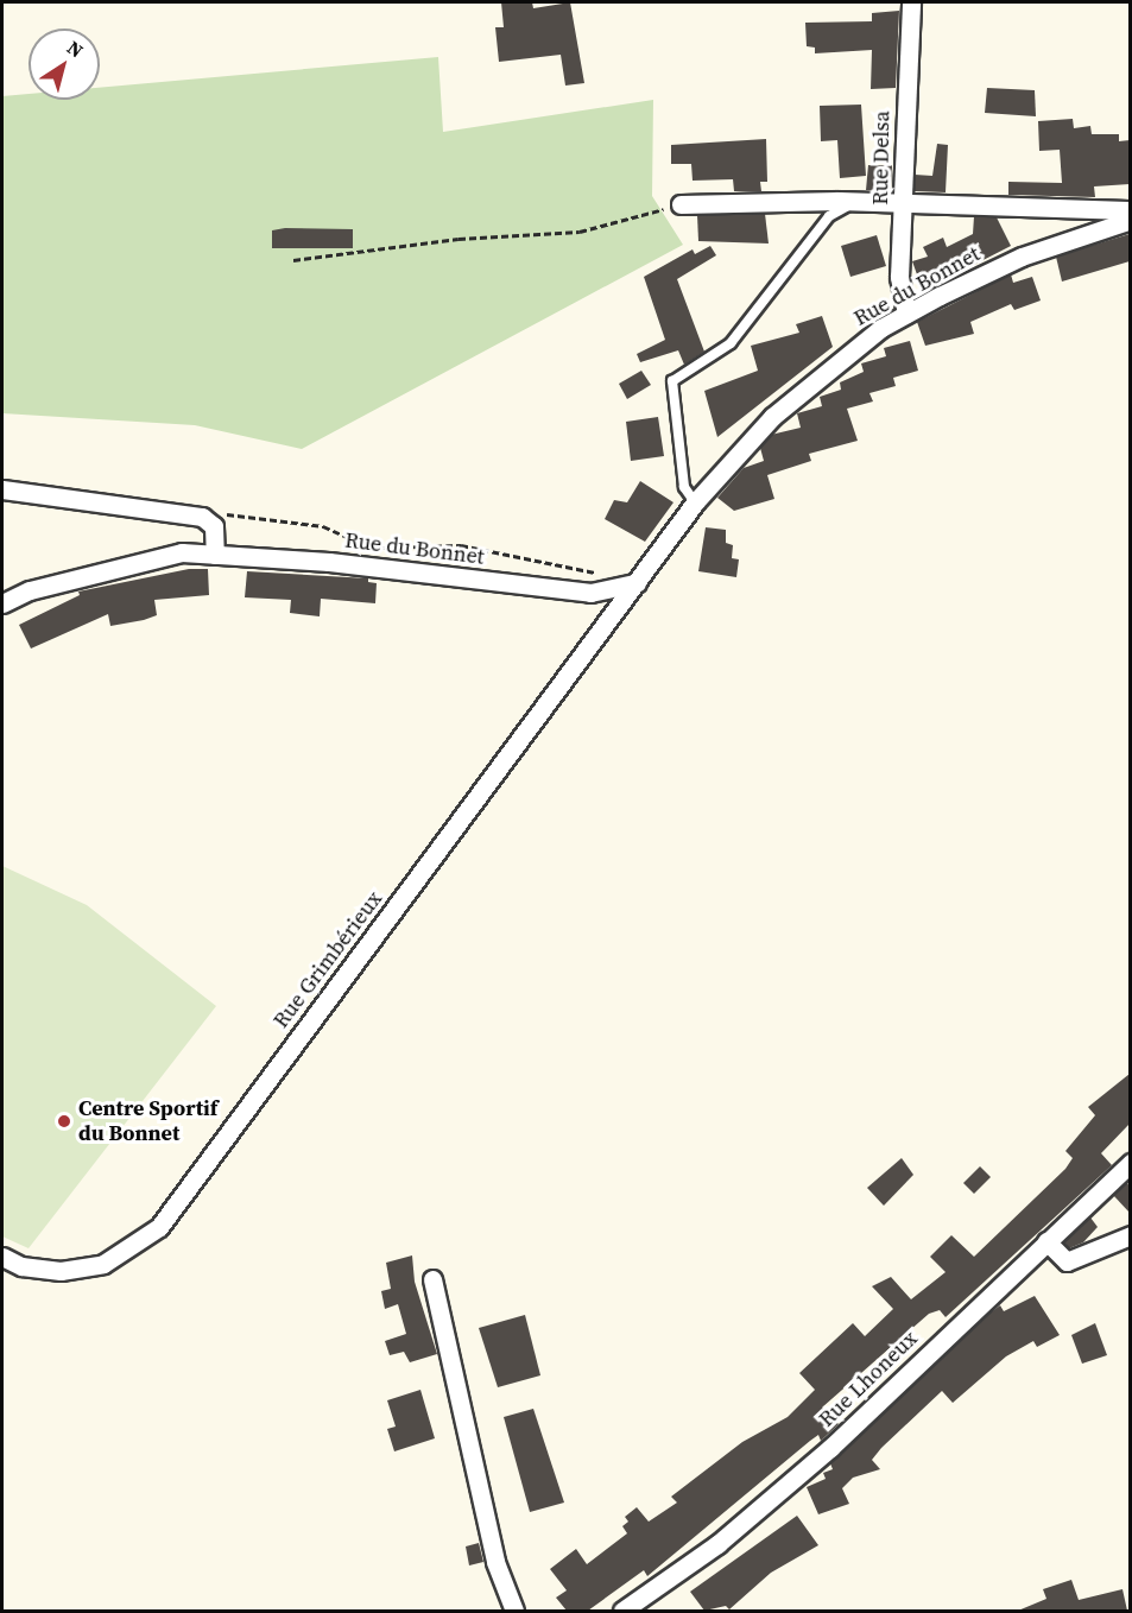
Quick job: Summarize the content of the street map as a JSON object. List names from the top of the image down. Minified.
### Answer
{"streets":{"street":["Rue Delsa","Rue du Bonnet","Rue Grimbérieux","Rue Lhoneux"]},"crossings":[["Rue Delsa","Rue du Bonnet"],["Rue du Bonnet","Rue Grimbérieux"]],"places":["Centre Sportif du Bonnet"],"north":"top right"}
